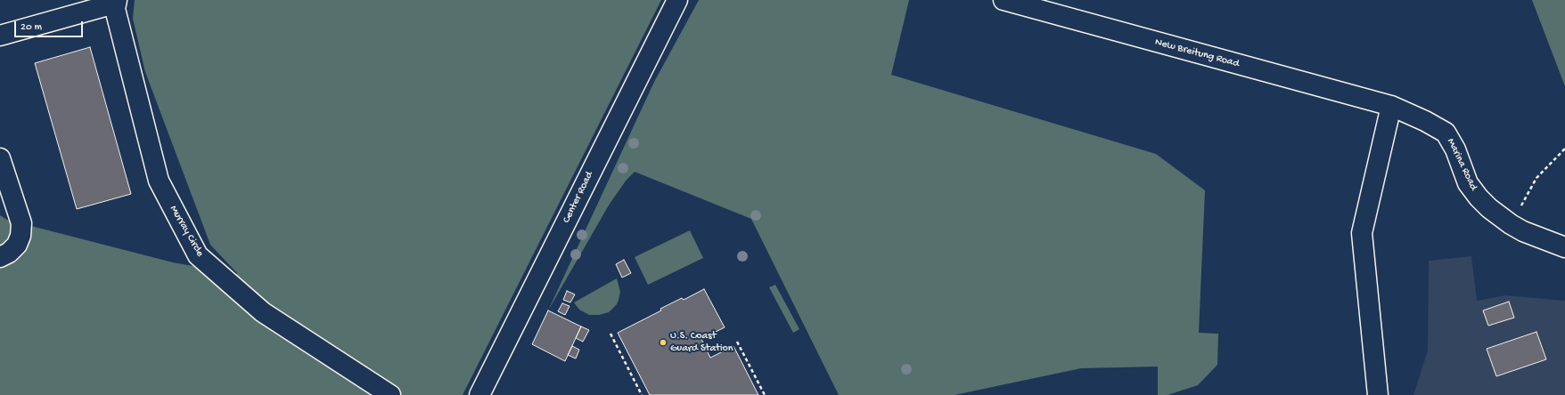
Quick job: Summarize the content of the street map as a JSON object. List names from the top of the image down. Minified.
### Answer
{"streets":{"street":["New Breitung Road","Marina Road","Center Road","Murray Circle"]},"crossings":[["New Breitung Road","Marina Road"]],"places":["U.S. Coast Guard Station"],"scale_bar":"20 m"}
